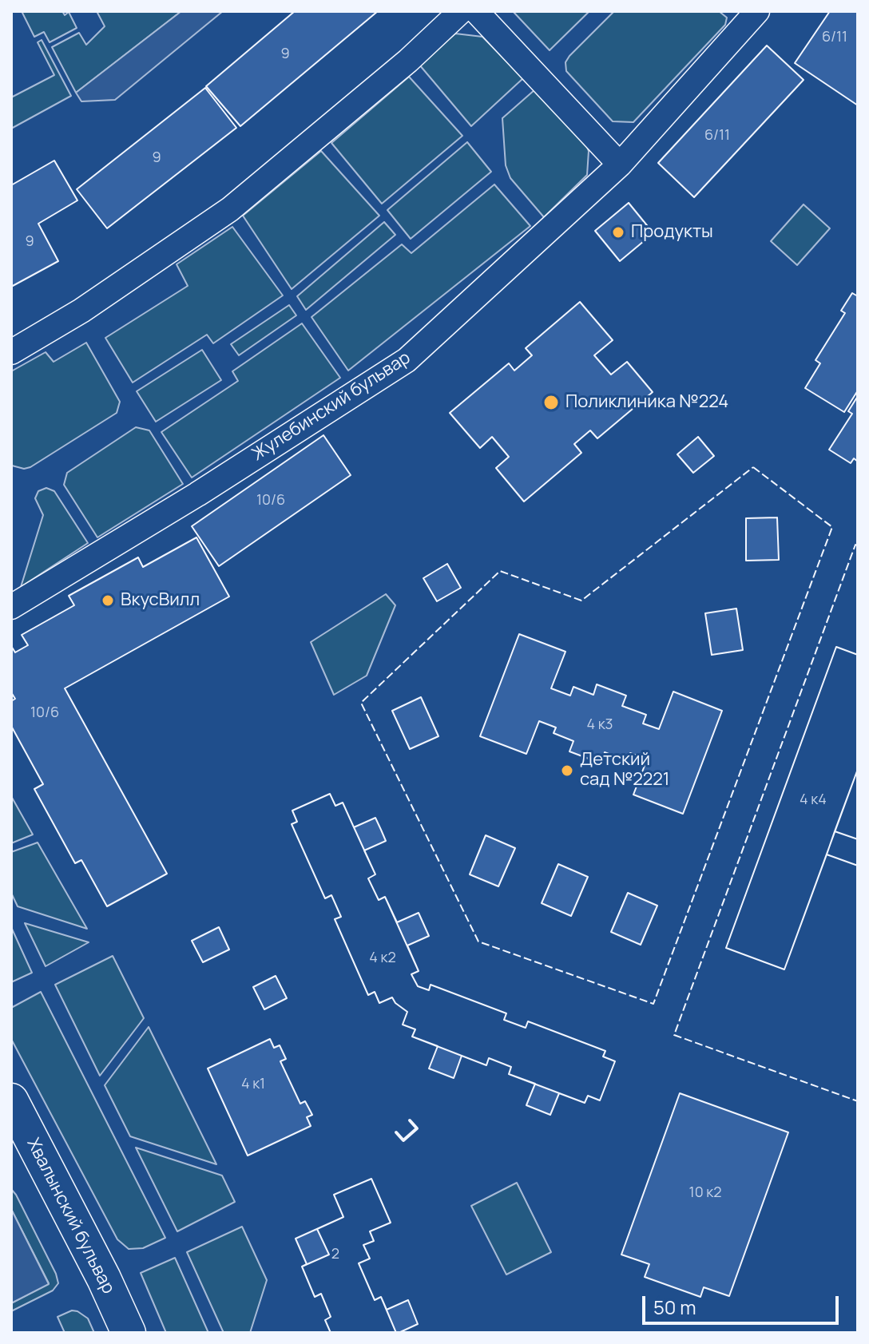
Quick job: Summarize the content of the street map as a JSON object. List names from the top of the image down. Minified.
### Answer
{"streets":{"street":["Жулебинский бульвар","Хвалынский бульвар"]},"places":["Продукты","Поликлиника №224","ВкусВилл","Детский сад №2221"],"house_numbers":["6/11","9","6/11","9","9","10/6","10/6","4 к3","4 к4","4 к2","4 к1","10 к2","2"],"scale_bar":"50 m"}
